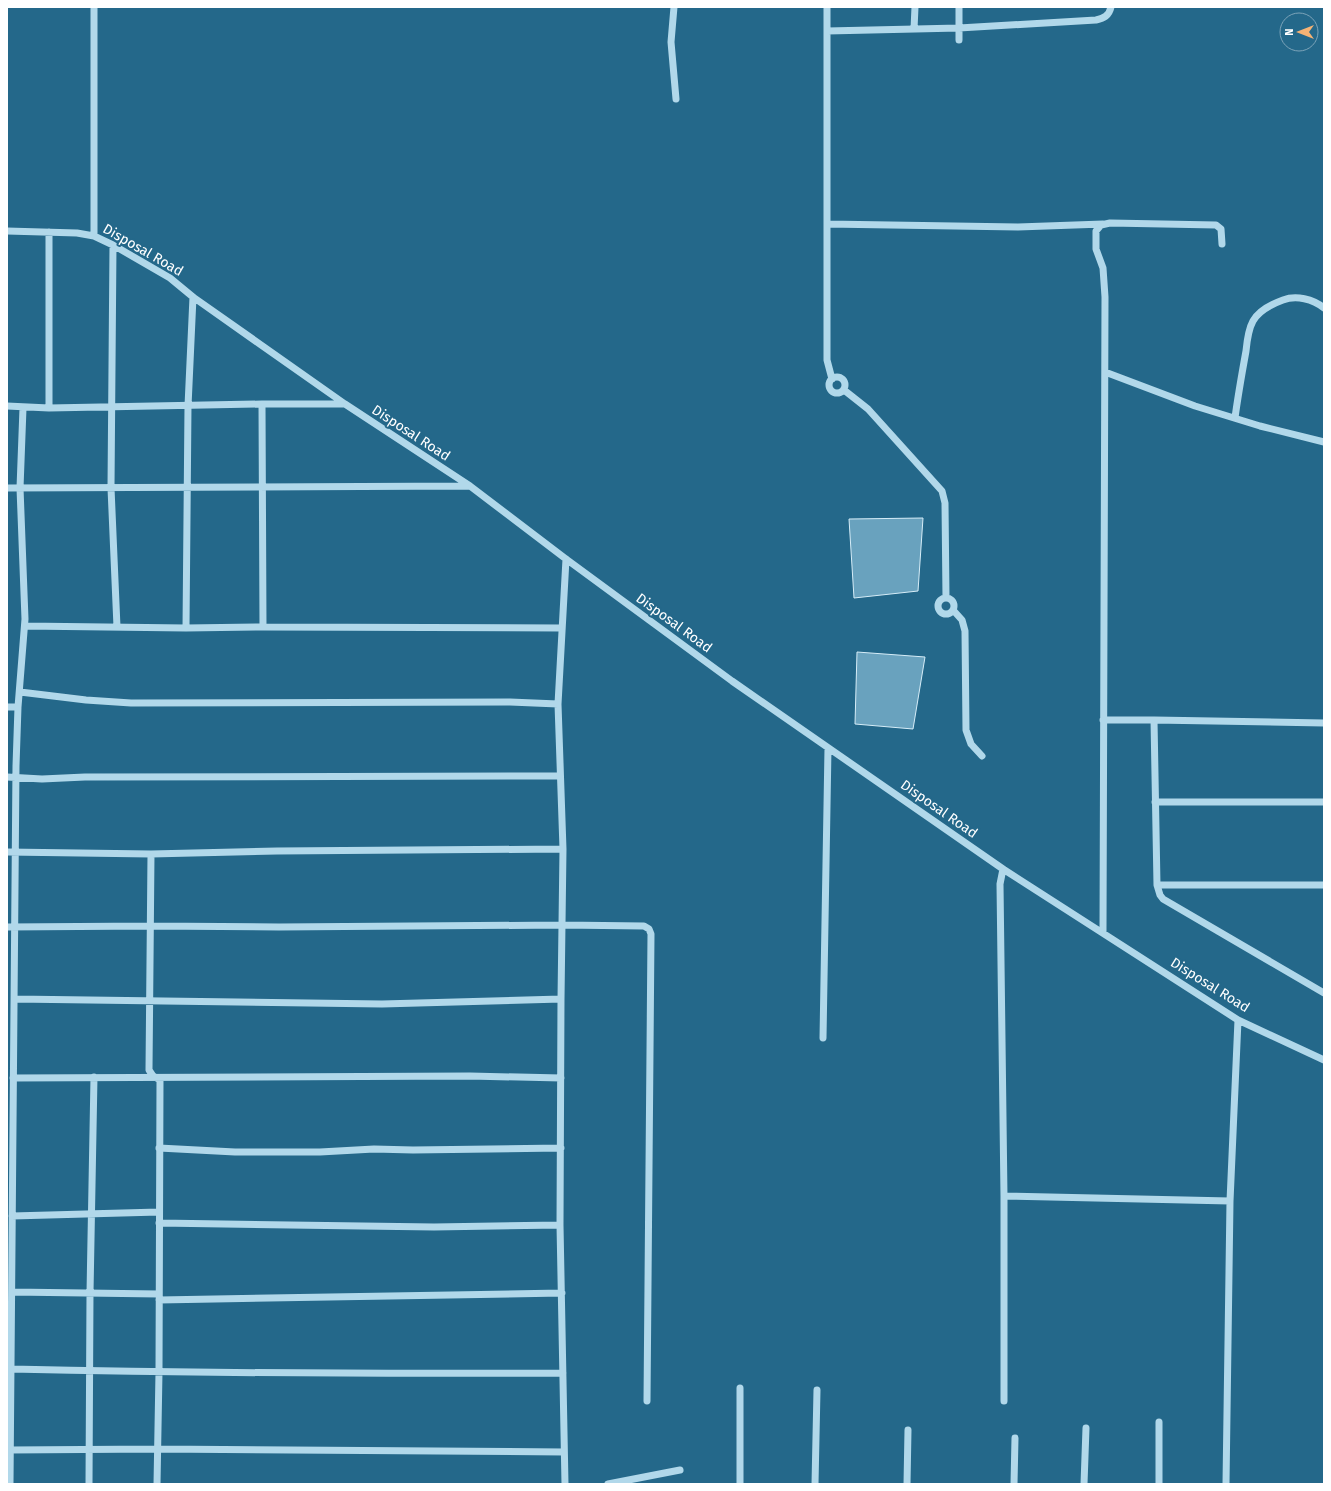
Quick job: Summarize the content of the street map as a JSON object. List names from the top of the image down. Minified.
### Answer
{"streets":{"street":["Disposal Road"]},"north":"left"}
